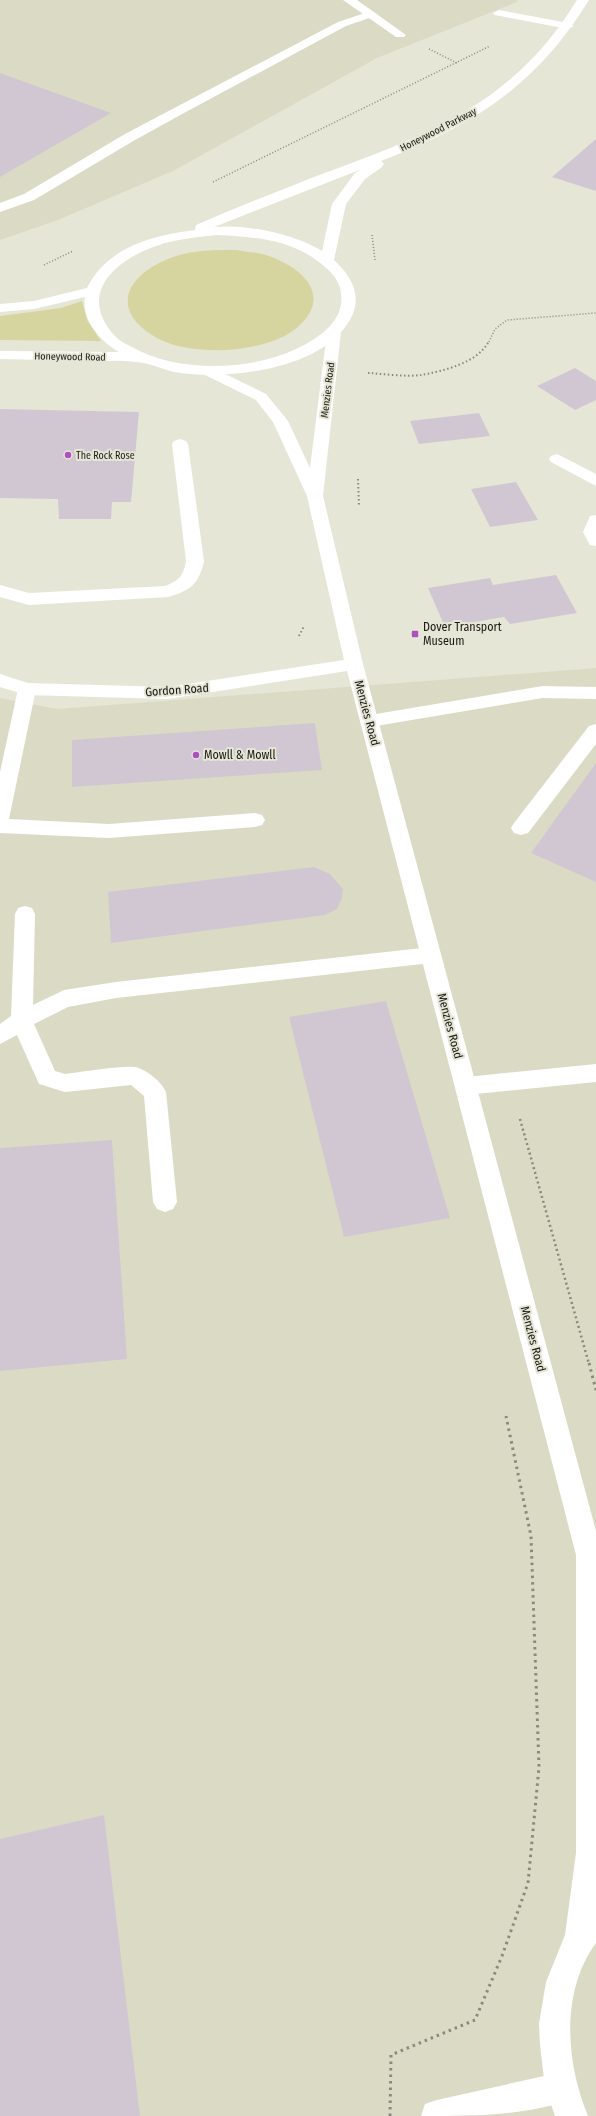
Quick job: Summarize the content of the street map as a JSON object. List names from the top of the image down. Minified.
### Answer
{"streets":{"street":["Honeywood Parkway","Honeywood Road","Menzies Road","Gordon Road"]},"crossings":[["Menzies Road","Gordon Road"]],"places":{"other":["The Rock Rose","Mowll & Mowll"],"transit":["Dover Transport Museum"]}}
